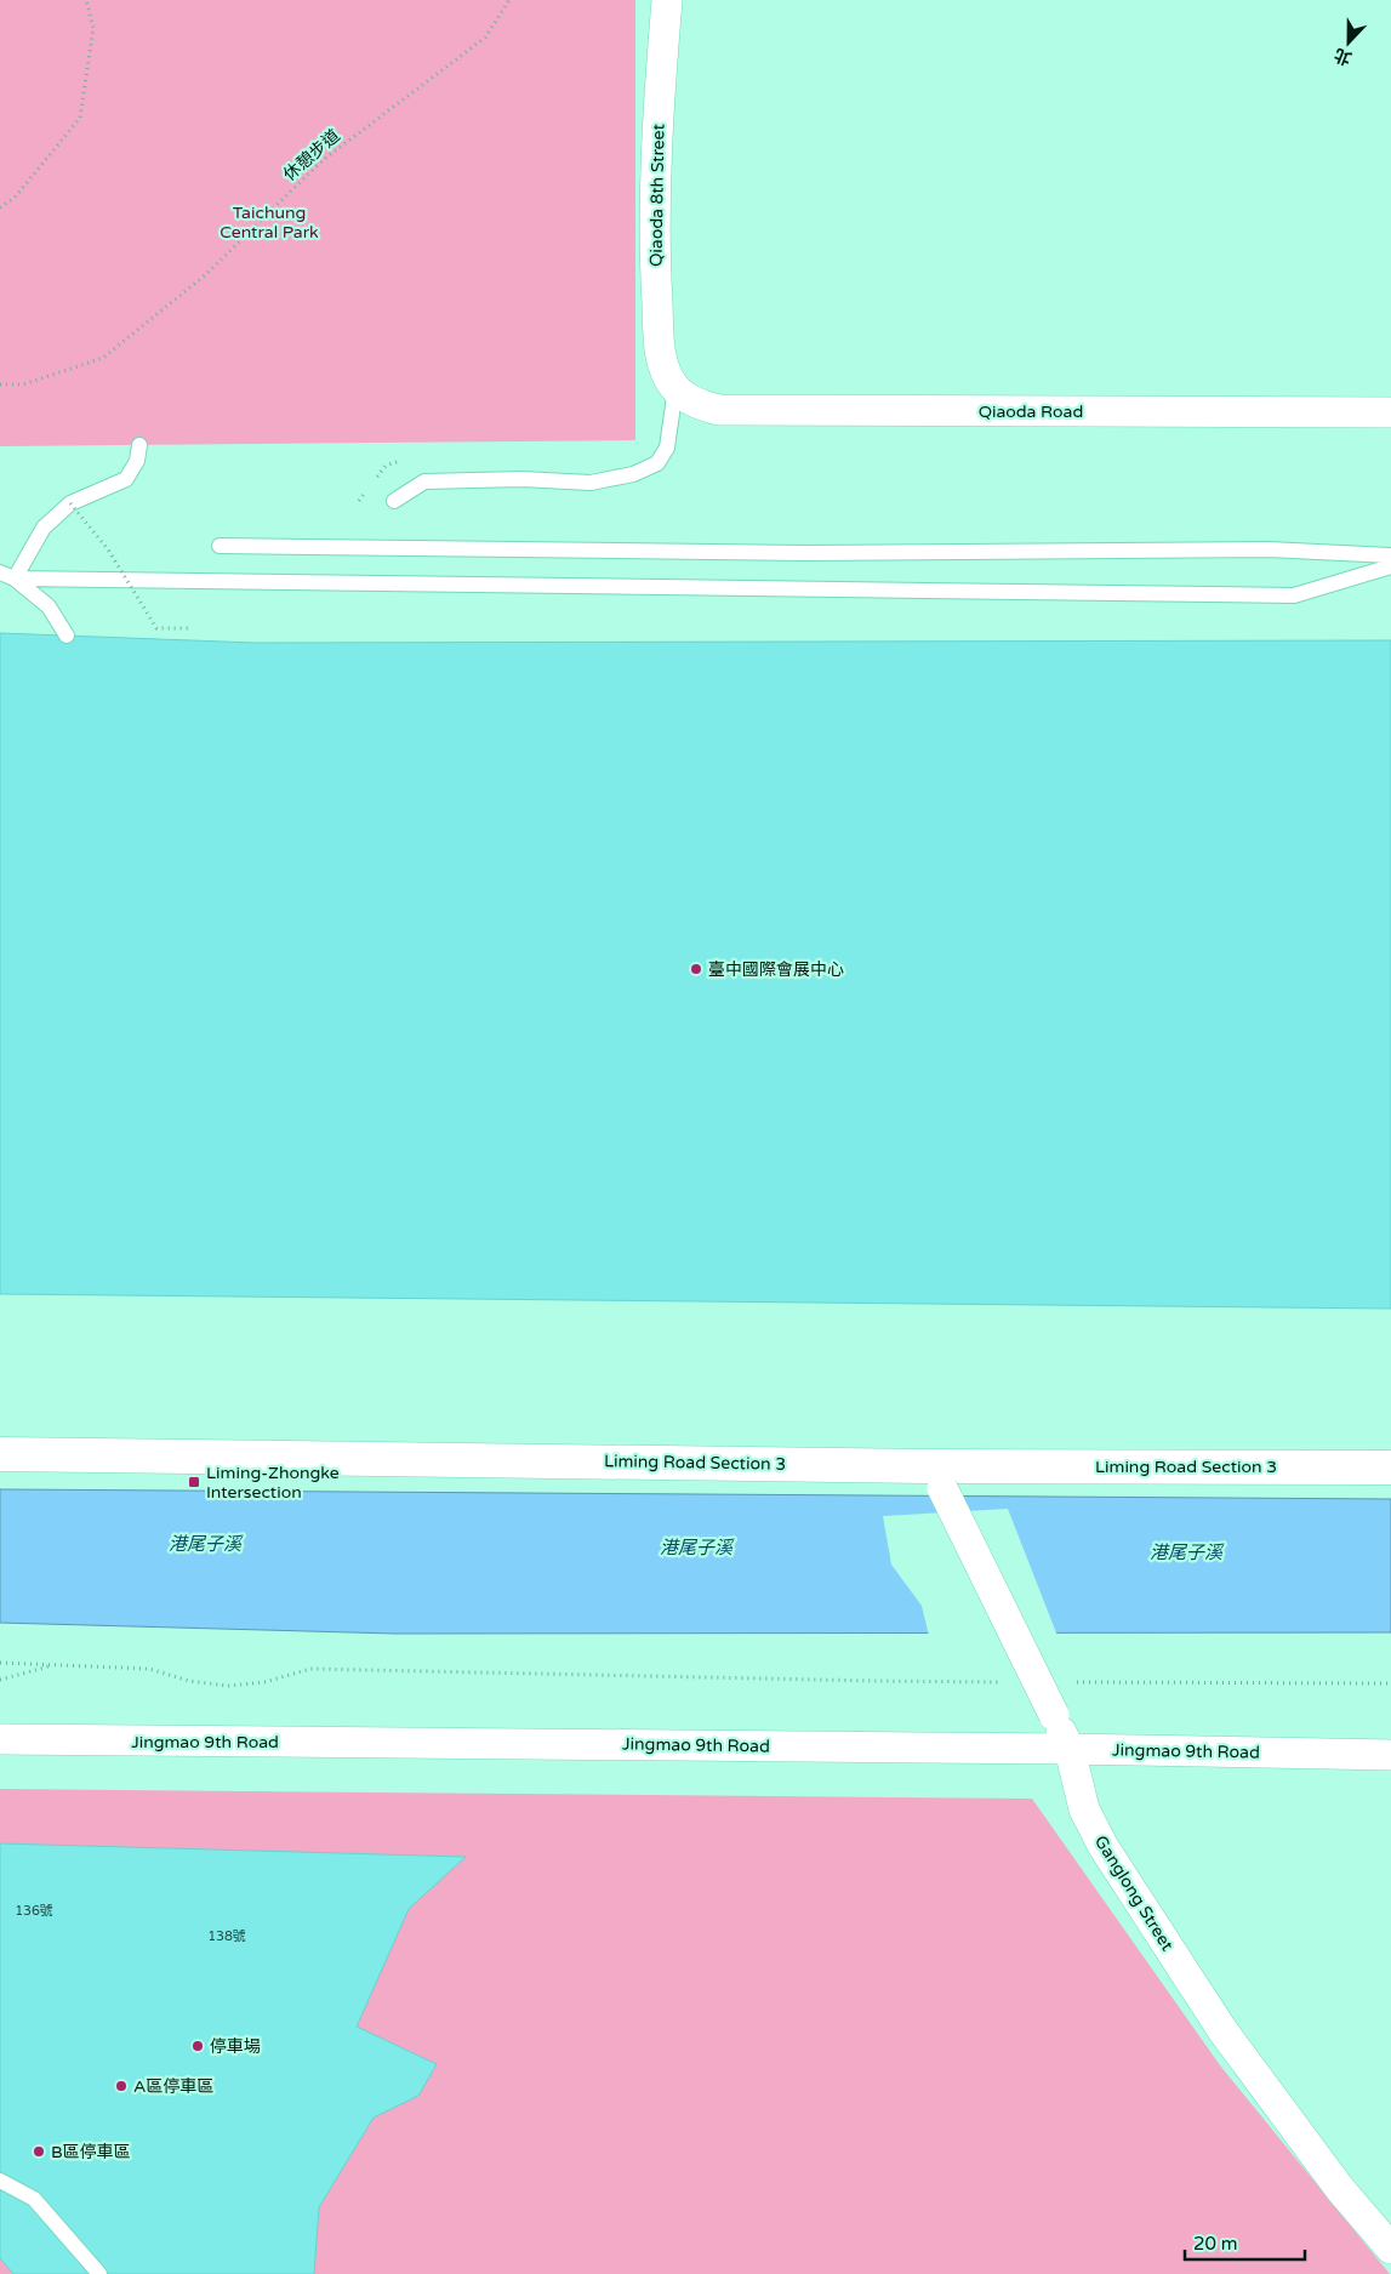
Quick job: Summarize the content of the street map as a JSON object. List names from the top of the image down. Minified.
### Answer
{"streets":{"street":["Qiaoda 8th Street","Qiaoda Road","Liming Road Section 3","Jingmao 9th Road","Ganglong Street"],"path":["休憩步道"]},"crossings":[["Qiaoda 8th Street","Qiaoda Road"],["Liming Road Section 3","Ganglong Street"],["Jingmao 9th Road","Ganglong Street"]],"water":["港尾子溪"],"parks":["Taichung Central Park"],"places":{"other":["臺中國際會展中心","停車場","A區停車區","B區停車區"],"transit":["Liming-Zhongke Intersection"]},"house_numbers":["136號","138號"],"scale_bar":"20 m","north":"bottom"}
